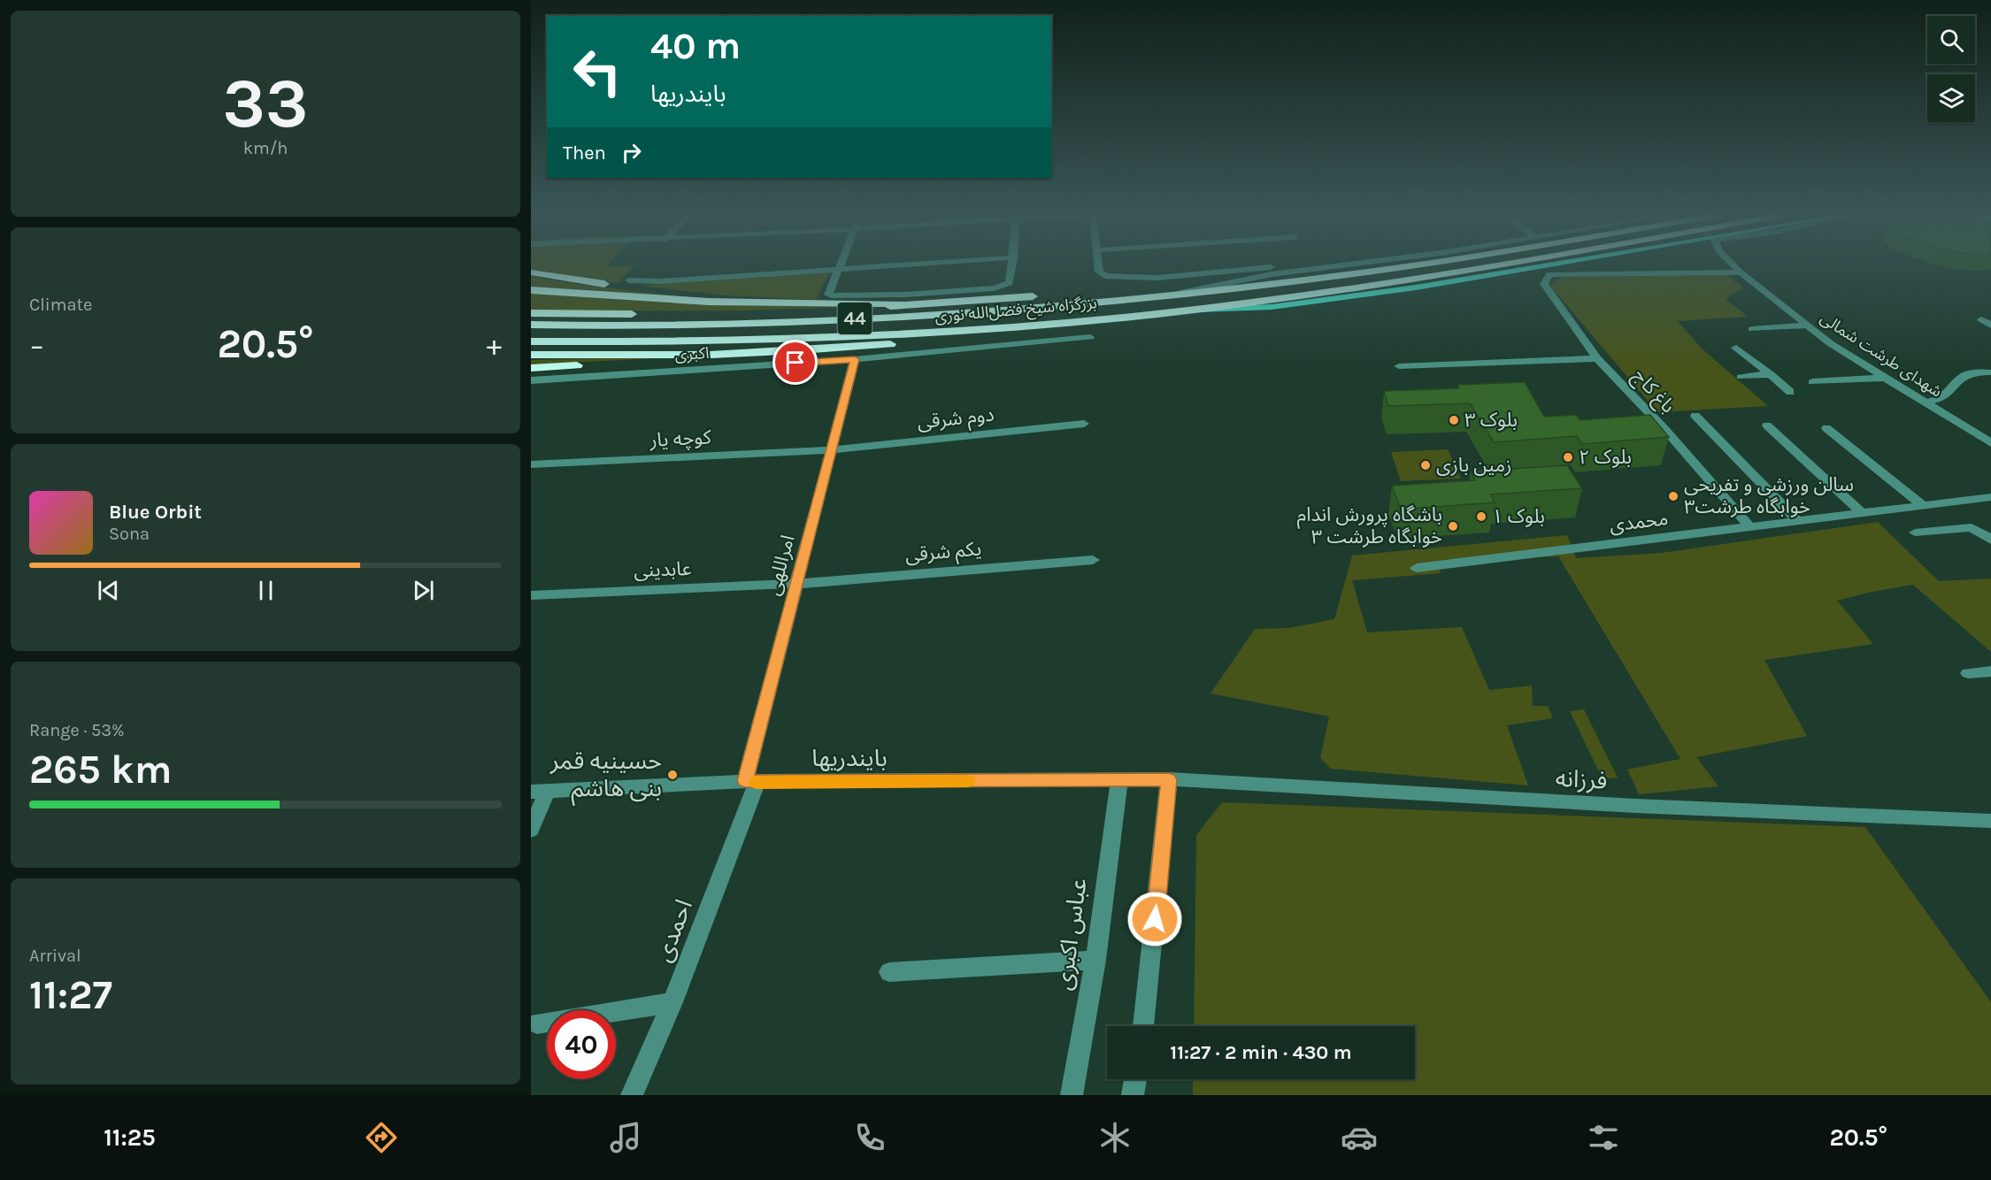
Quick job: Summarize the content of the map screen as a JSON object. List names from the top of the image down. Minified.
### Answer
{"streets":{"highway":["بزرگراه شیخ فضل‌الله نوری","44"],"street":["اکبری","شهدای طرشت شمالی","باغ کاج","دوم شرقی","کوچه یار","محمدی","یکم شرقی","امراللهی","عابدینی","بایندریها","فرزانه","احمدی","عباس اکبری"]},"crossings":[["اکبری","امراللهی"],["شهدای طرشت شمالی","باغ کاج"],["باغ کاج","محمدی"],["دوم شرقی","کوچه یار"],["دوم شرقی","امراللهی"],["کوچه یار","امراللهی"],["یکم شرقی","امراللهی"],["یکم شرقی","عابدینی"],["امراللهی","عابدینی"],["امراللهی","بایندریها"],["امراللهی","احمدی"],["بایندریها","فرزانه"],["بایندریها","احمدی"],["بایندریها","عباس اکبری"]],"places":["بلوک ۳","بلوک ۲","زمین بازی","سالن ورزشی و تفریحی خوابگاه طرشت۳","بلوک ۱","باشگاه پرورش اندام خوابگاه طرشت ۳","حسینیه قمر بنی هاشم"],"page":{"tile":[["33","km/h"],"Climate",["Range · 53%","265 km"],["Arrival","11:27"]],"turn":["40 m","بایندریها"],"then":"Then","heat":["−","20.5°","+"],"song":["Blue Orbit","Sona"],"limit":"40","trip":"11:27 · 2 min · 430 m","tabs":["11:25","20.5°"]}}
